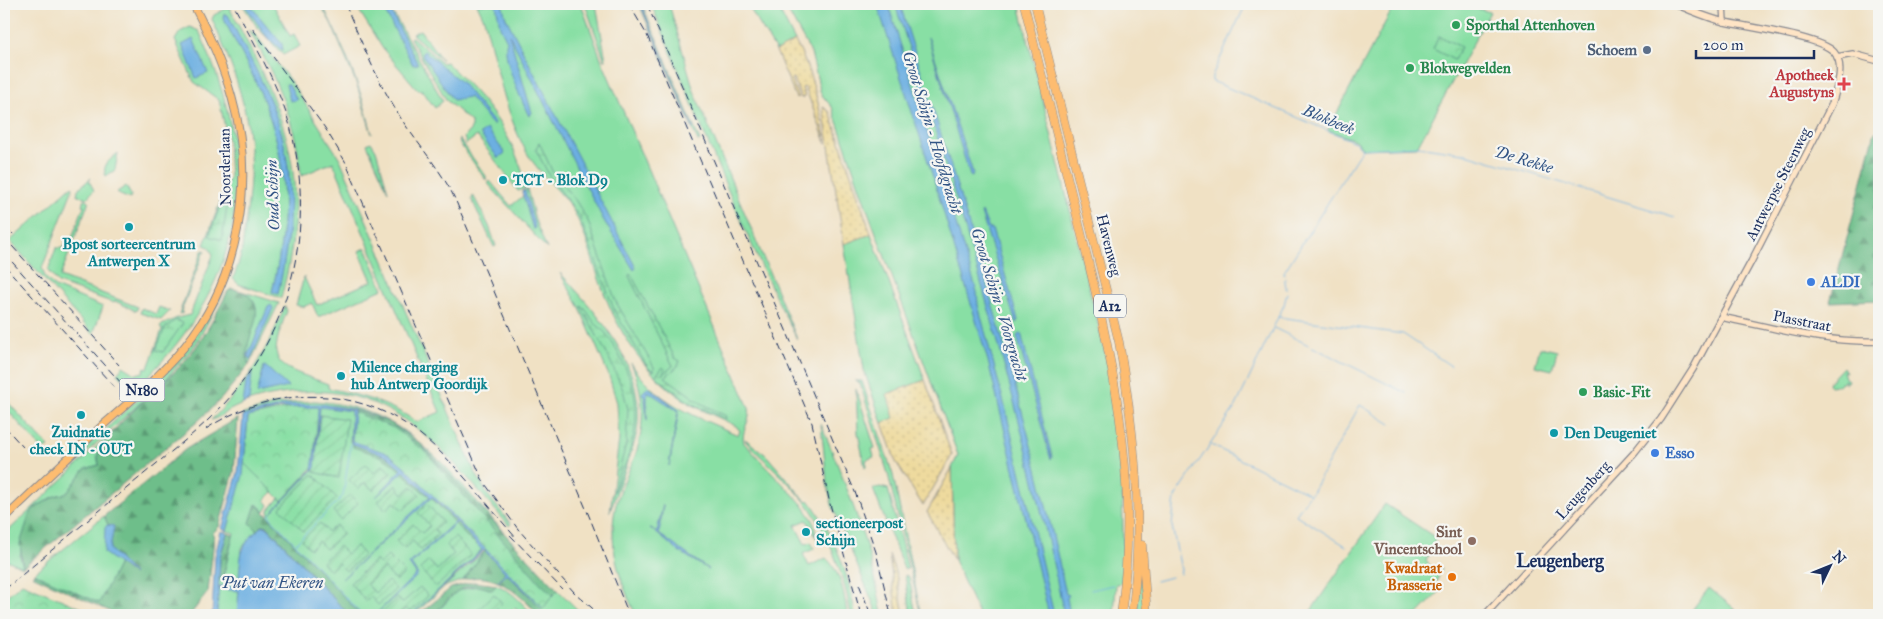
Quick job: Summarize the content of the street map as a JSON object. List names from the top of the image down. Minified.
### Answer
{"streets":{"highway":["Havenweg","A12"],"main road":["Noorderlaan","Antwerpse Steenweg","Plasstraat","N180","Leugenberg"]},"crossings":[["Antwerpse Steenweg","Plasstraat"],["Antwerpse Steenweg","Leugenberg"]],"districts":["Leugenberg"],"water":["Blokbeek","Groot Schijn - Hoofdgracht","De Rekke","Oud Schijn","Groot Schijn - Voorgracht","Put van Ekeren"],"places":{"other":["Sporthal Attenhoven","Schoem","Blokwegvelden","TCT - Blok D9","Bpost sorteercentrum Antwerpen X","ALDI","Milence charging hub Antwerp Goordijk","Basic-Fit","Zuidnatie check IN - OUT","Den Deugeniet","Esso","sectioneerpost Schijn","Sint Vincentschool","Kwadraat Brasserie"],"health":["Apotheek Augustyns"]},"scale_bar":"200 m","north":"top right"}
